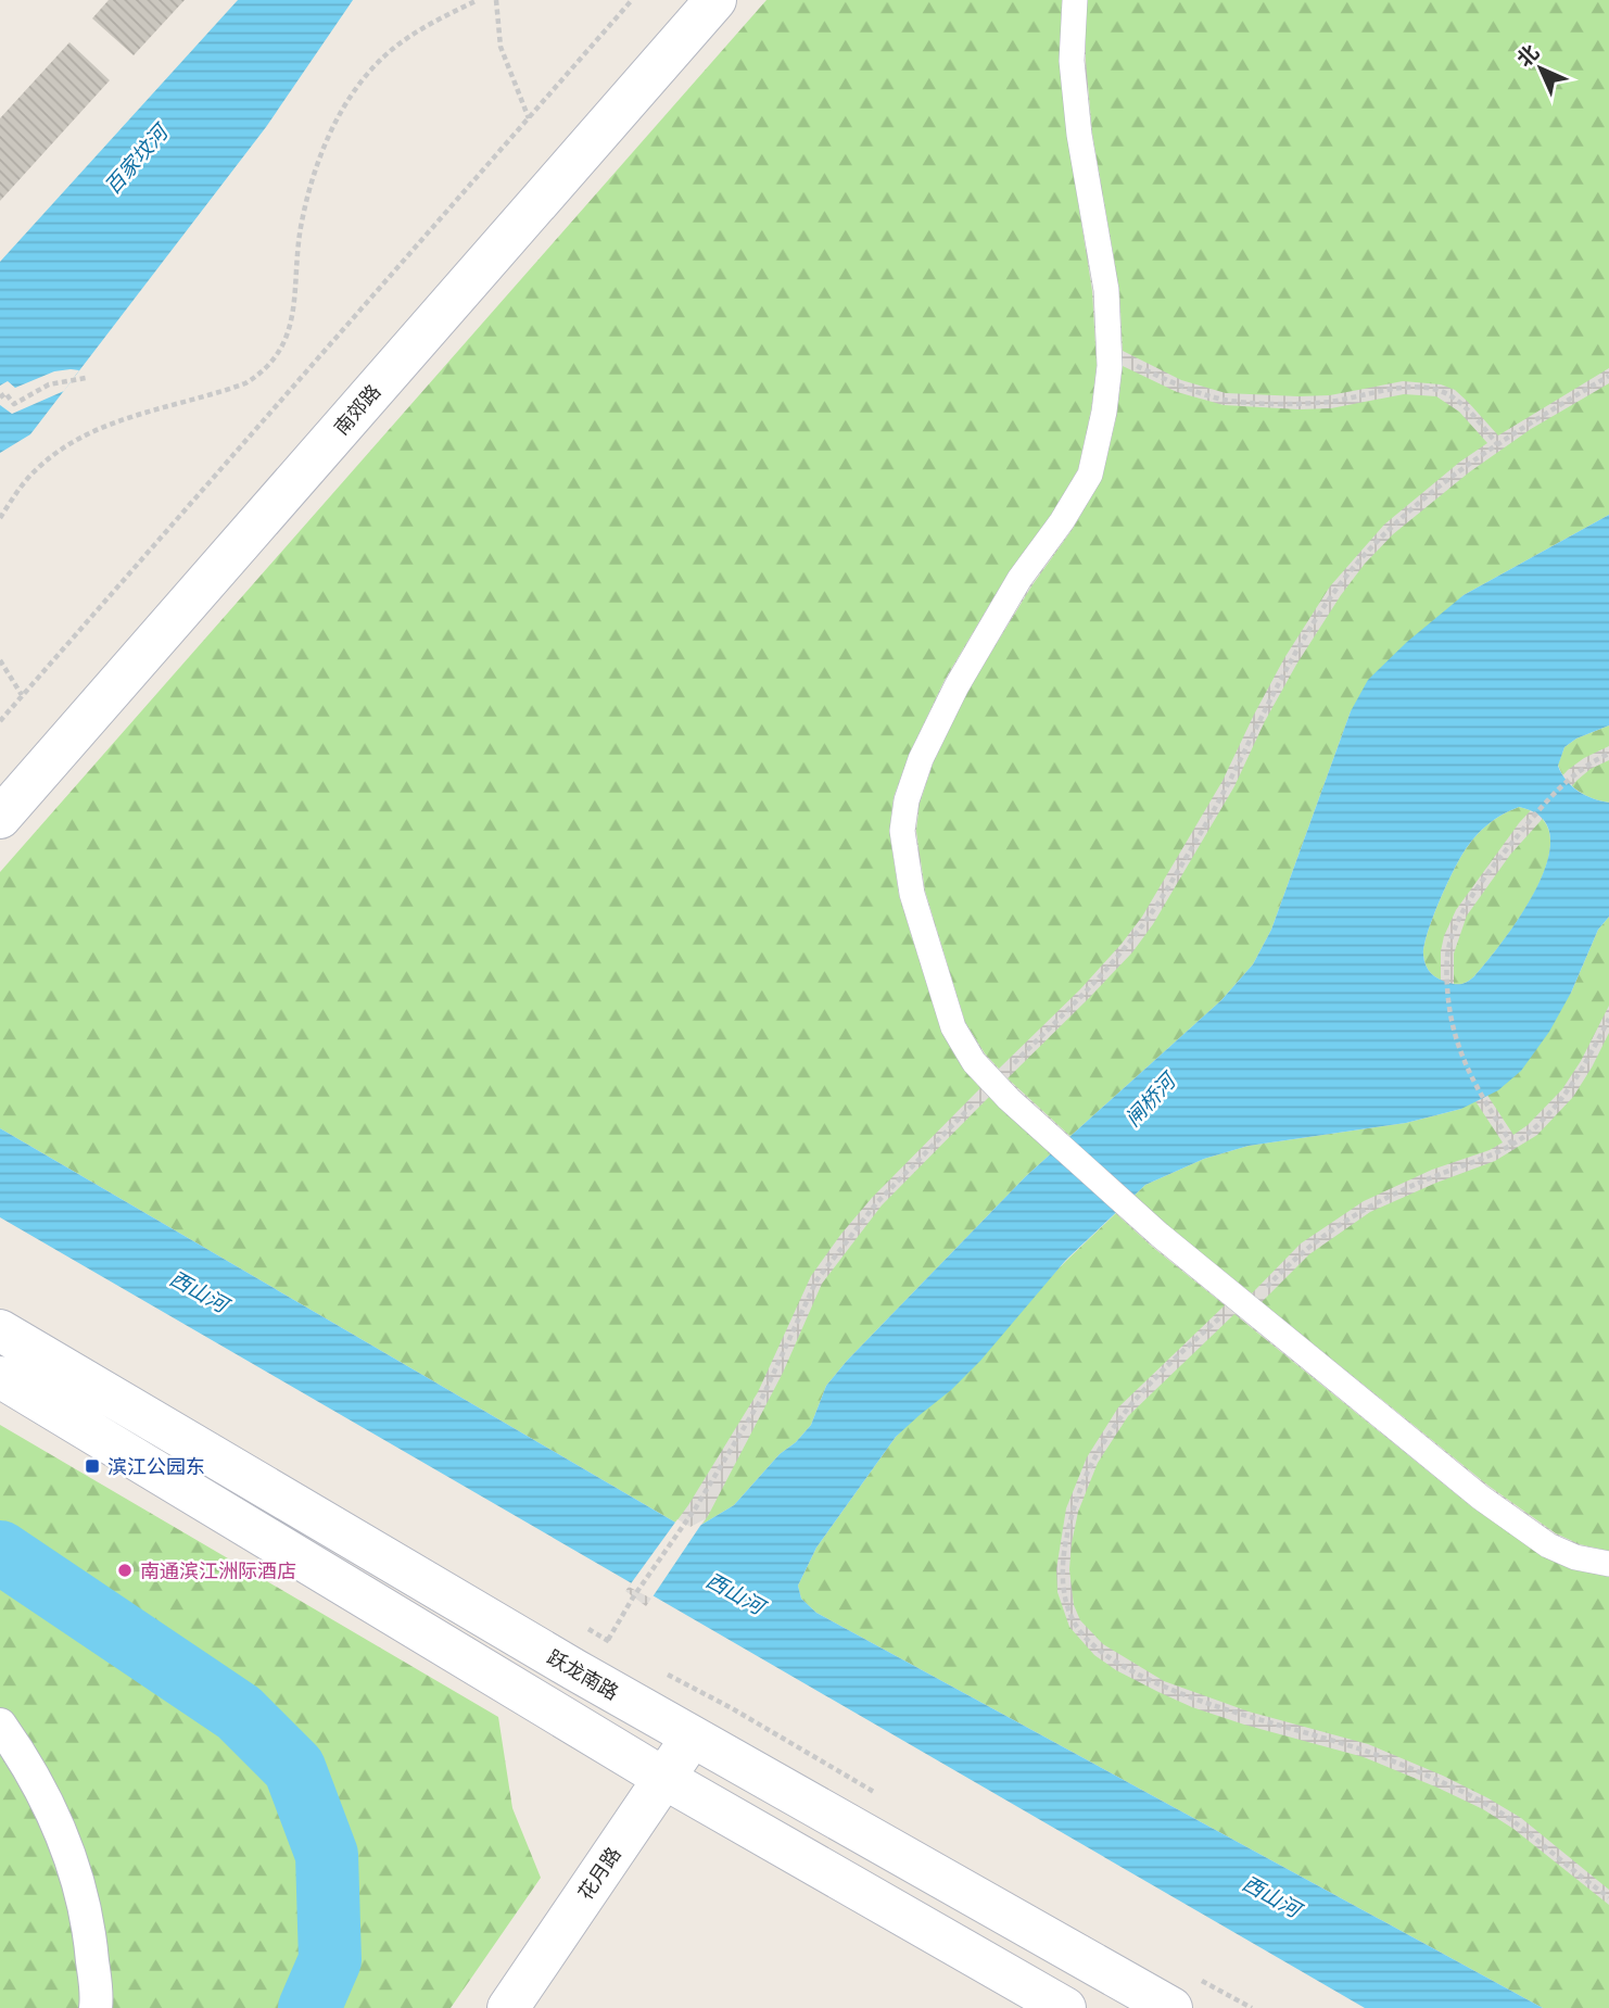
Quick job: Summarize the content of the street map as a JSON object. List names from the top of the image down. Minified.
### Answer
{"streets":{"main road":["南郊路","跃龙南路","花月路"]},"crossings":[["跃龙南路","花月路"]],"water":["百家坟河","闸桥河","西山河"],"places":{"transit":["滨江公园东"],"other":["南通滨江洲际酒店"]},"north":"top left"}
